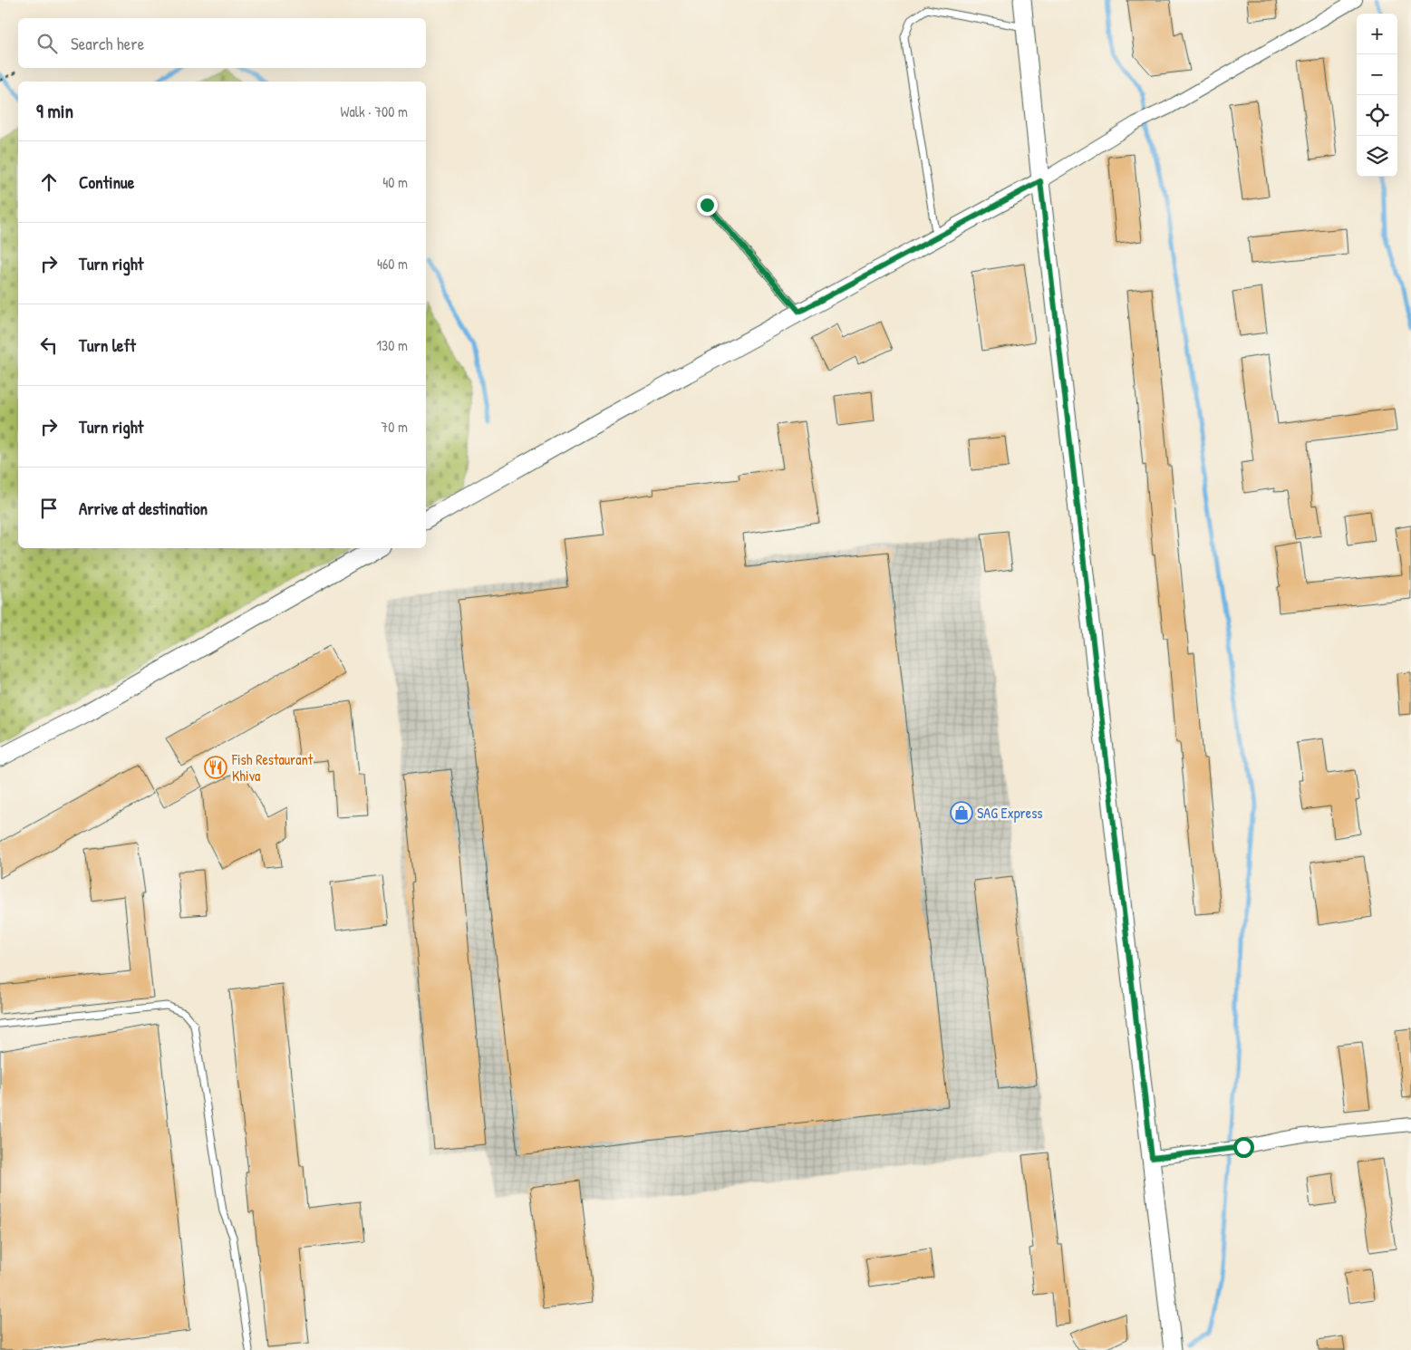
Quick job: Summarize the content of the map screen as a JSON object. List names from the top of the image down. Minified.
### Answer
{"places":{"restaurant":["Fish Restaurant Khiva"],"shop":["SAG Express"]},"page":{"map_buttons":["+","−"],"search":"Search here","heading":["9 min","Walk · 700 m"],"list":[["Continue","40 m"],["Turn right","460 m"],["Turn left","130 m"],["Turn right","70 m"],"Arrive at destination"]}}
